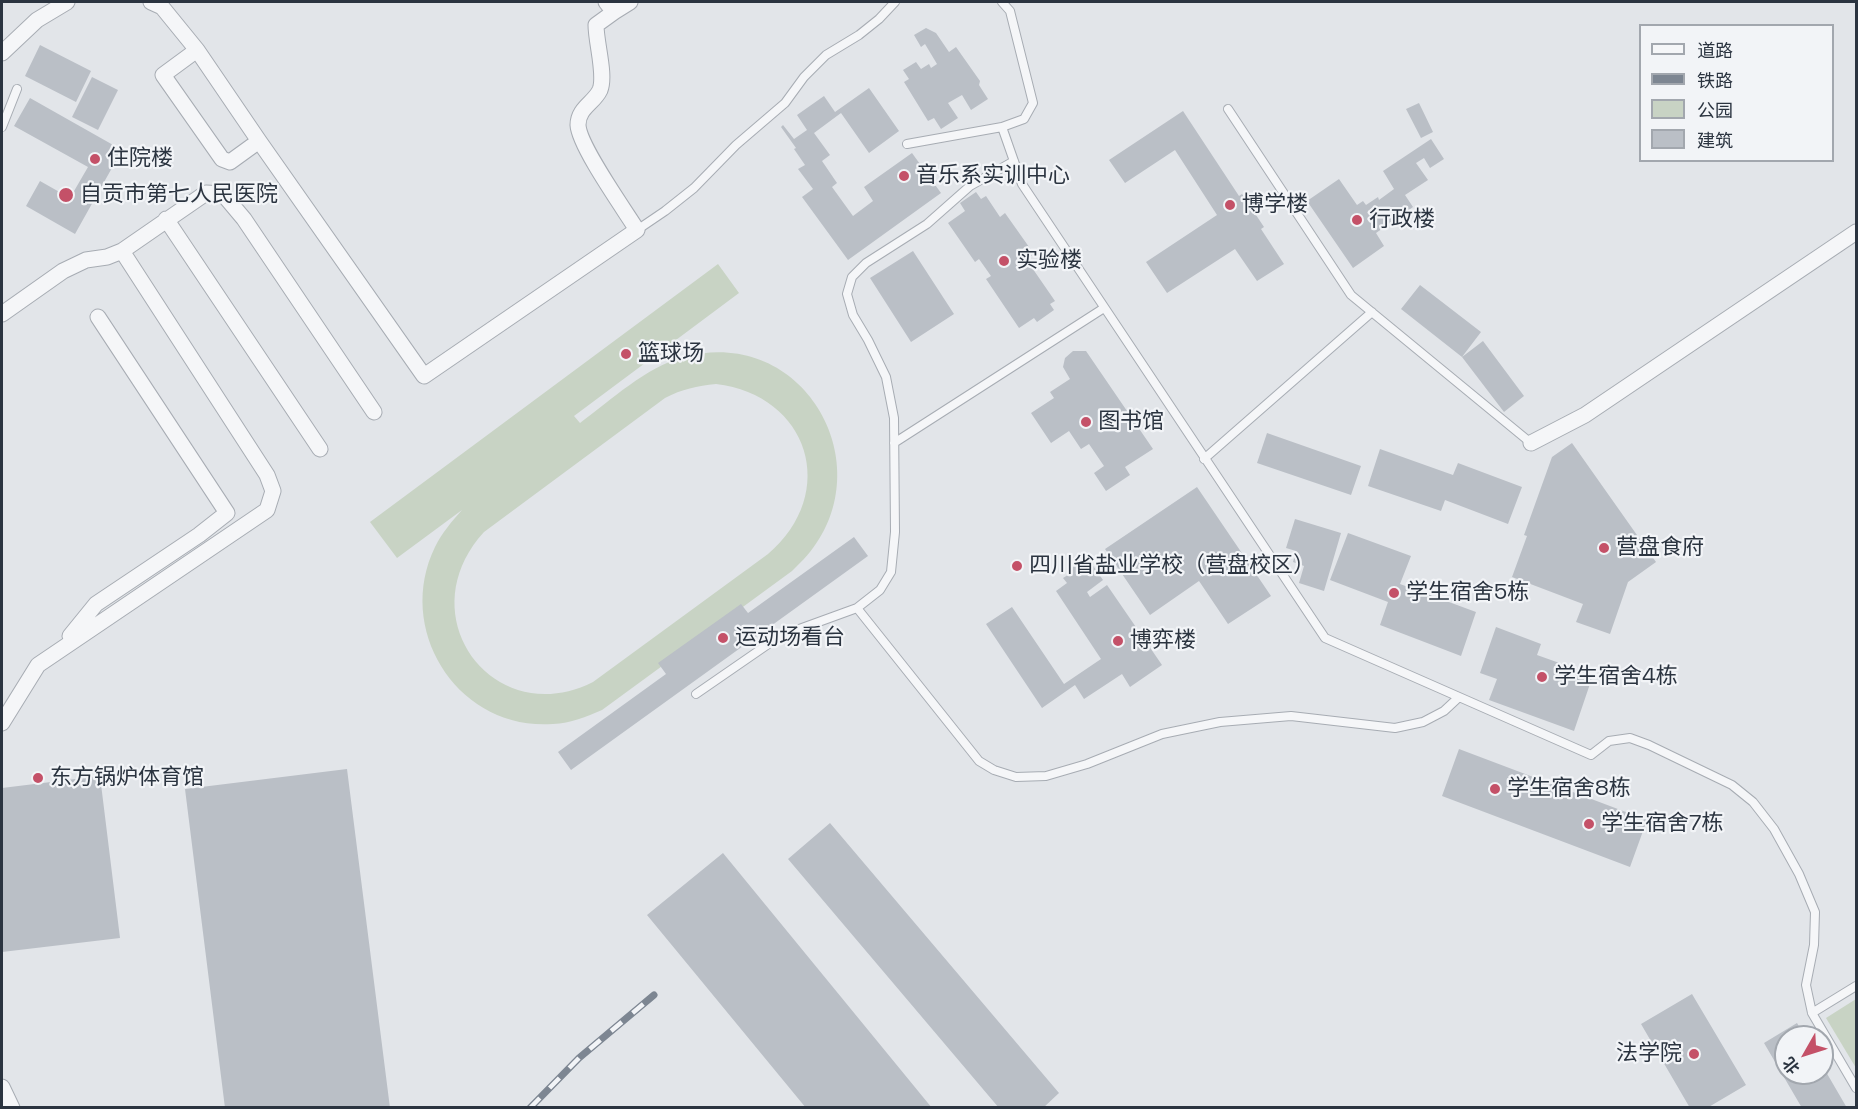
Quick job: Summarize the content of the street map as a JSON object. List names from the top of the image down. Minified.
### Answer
{"places":["住院楼","音乐系实训中心","自贡市第七人民医院","博学楼","行政楼","实验楼","篮球场","图书馆","营盘食府","四川省盐业学校（营盘校区）","学生宿舍5栋","运动场看台","博弈楼","学生宿舍4栋","东方锅炉体育馆","学生宿舍8栋","学生宿舍7栋","法学院"],"legend":["道路","铁路","公园","建筑"],"north":"bottom left"}
